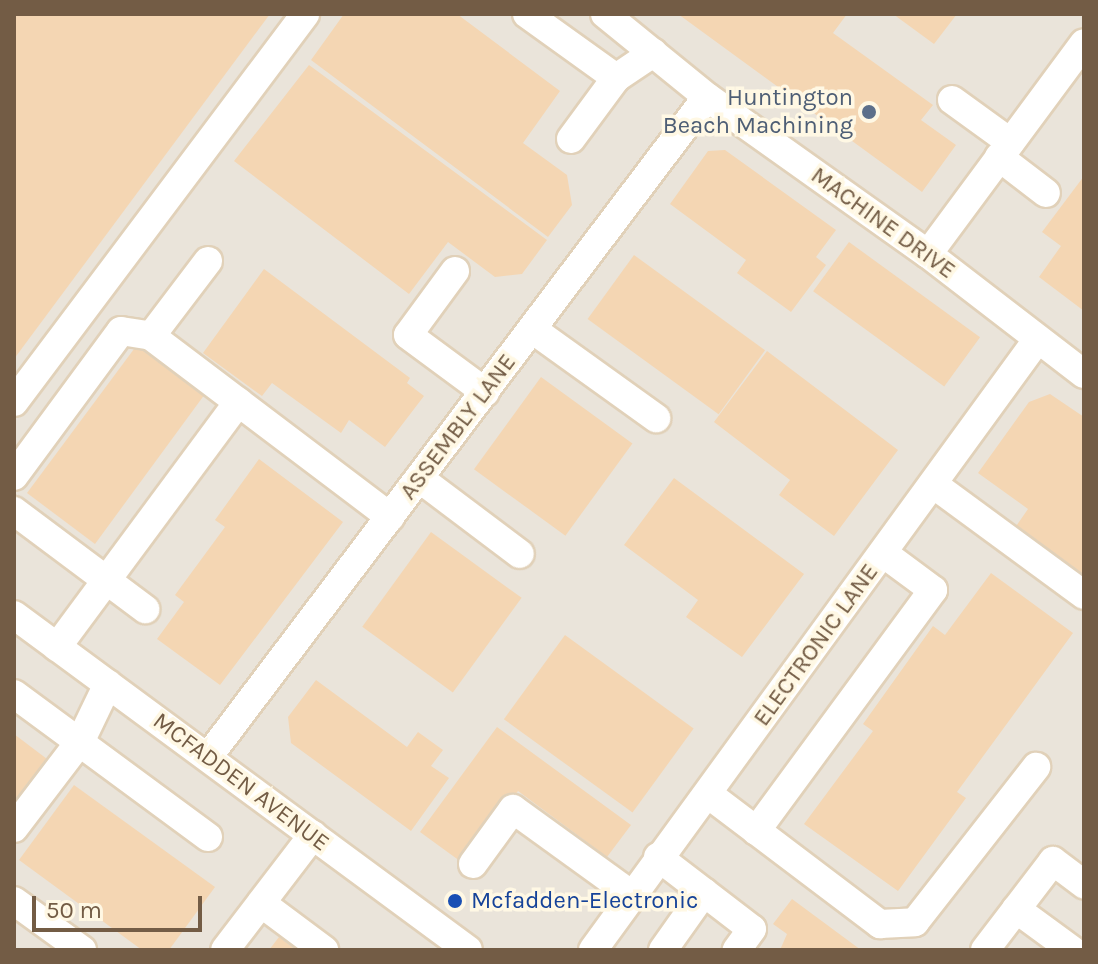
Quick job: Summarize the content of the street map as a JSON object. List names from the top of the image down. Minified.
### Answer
{"streets":{"street":["MACHINE DRIVE","ASSEMBLY LANE","ELECTRONIC LANE","MCFADDEN AVENUE"]},"crossings":[["MACHINE DRIVE","ASSEMBLY LANE"],["MACHINE DRIVE","ELECTRONIC LANE"],["ASSEMBLY LANE","MCFADDEN AVENUE"]],"places":["Huntington Beach Machining","Mcfadden-Electronic"],"scale_bar":"50 m"}
